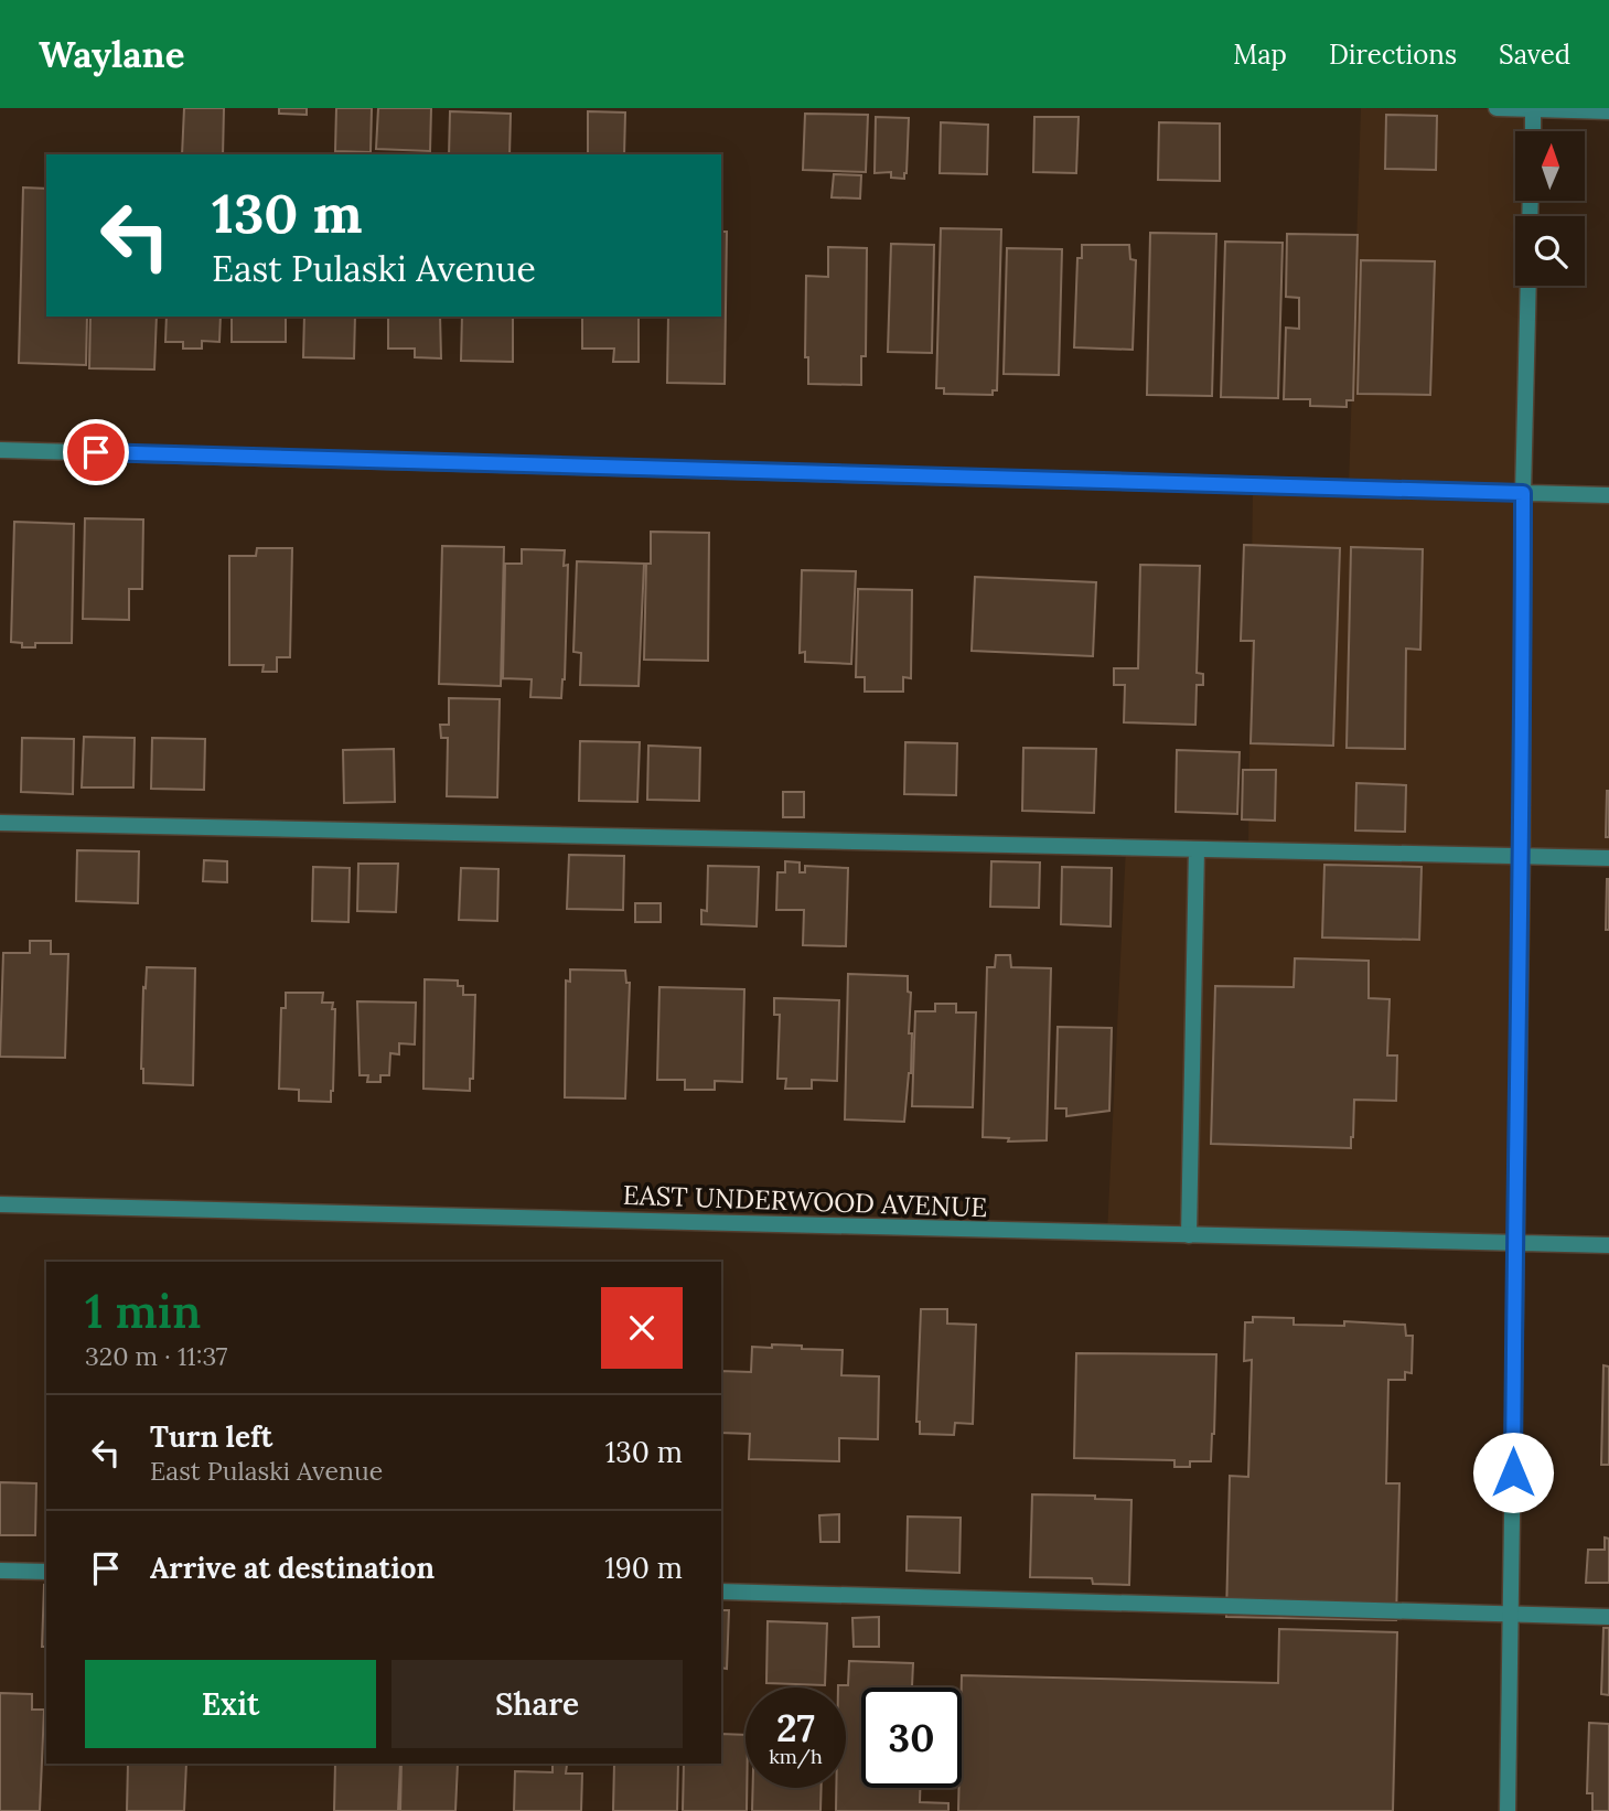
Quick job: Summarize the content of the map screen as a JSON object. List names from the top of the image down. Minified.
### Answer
{"streets":{"street":["EAST UNDERWOOD AVENUE"]},"north":"top","page":{"header":"Waylane","nav":["Map","Directions","Saved"],"turn":["130 m","East Pulaski Avenue"],"heading":["1 min","320 m · 11:37"],"list":[{"name":"Turn left","note":"East Pulaski Avenue","value":"130 m"},{"name":"Arrive at destination","value":"190 m"}],"buttons":["Exit","Share"],"speed":"27 km/h","limit":"30"}}
